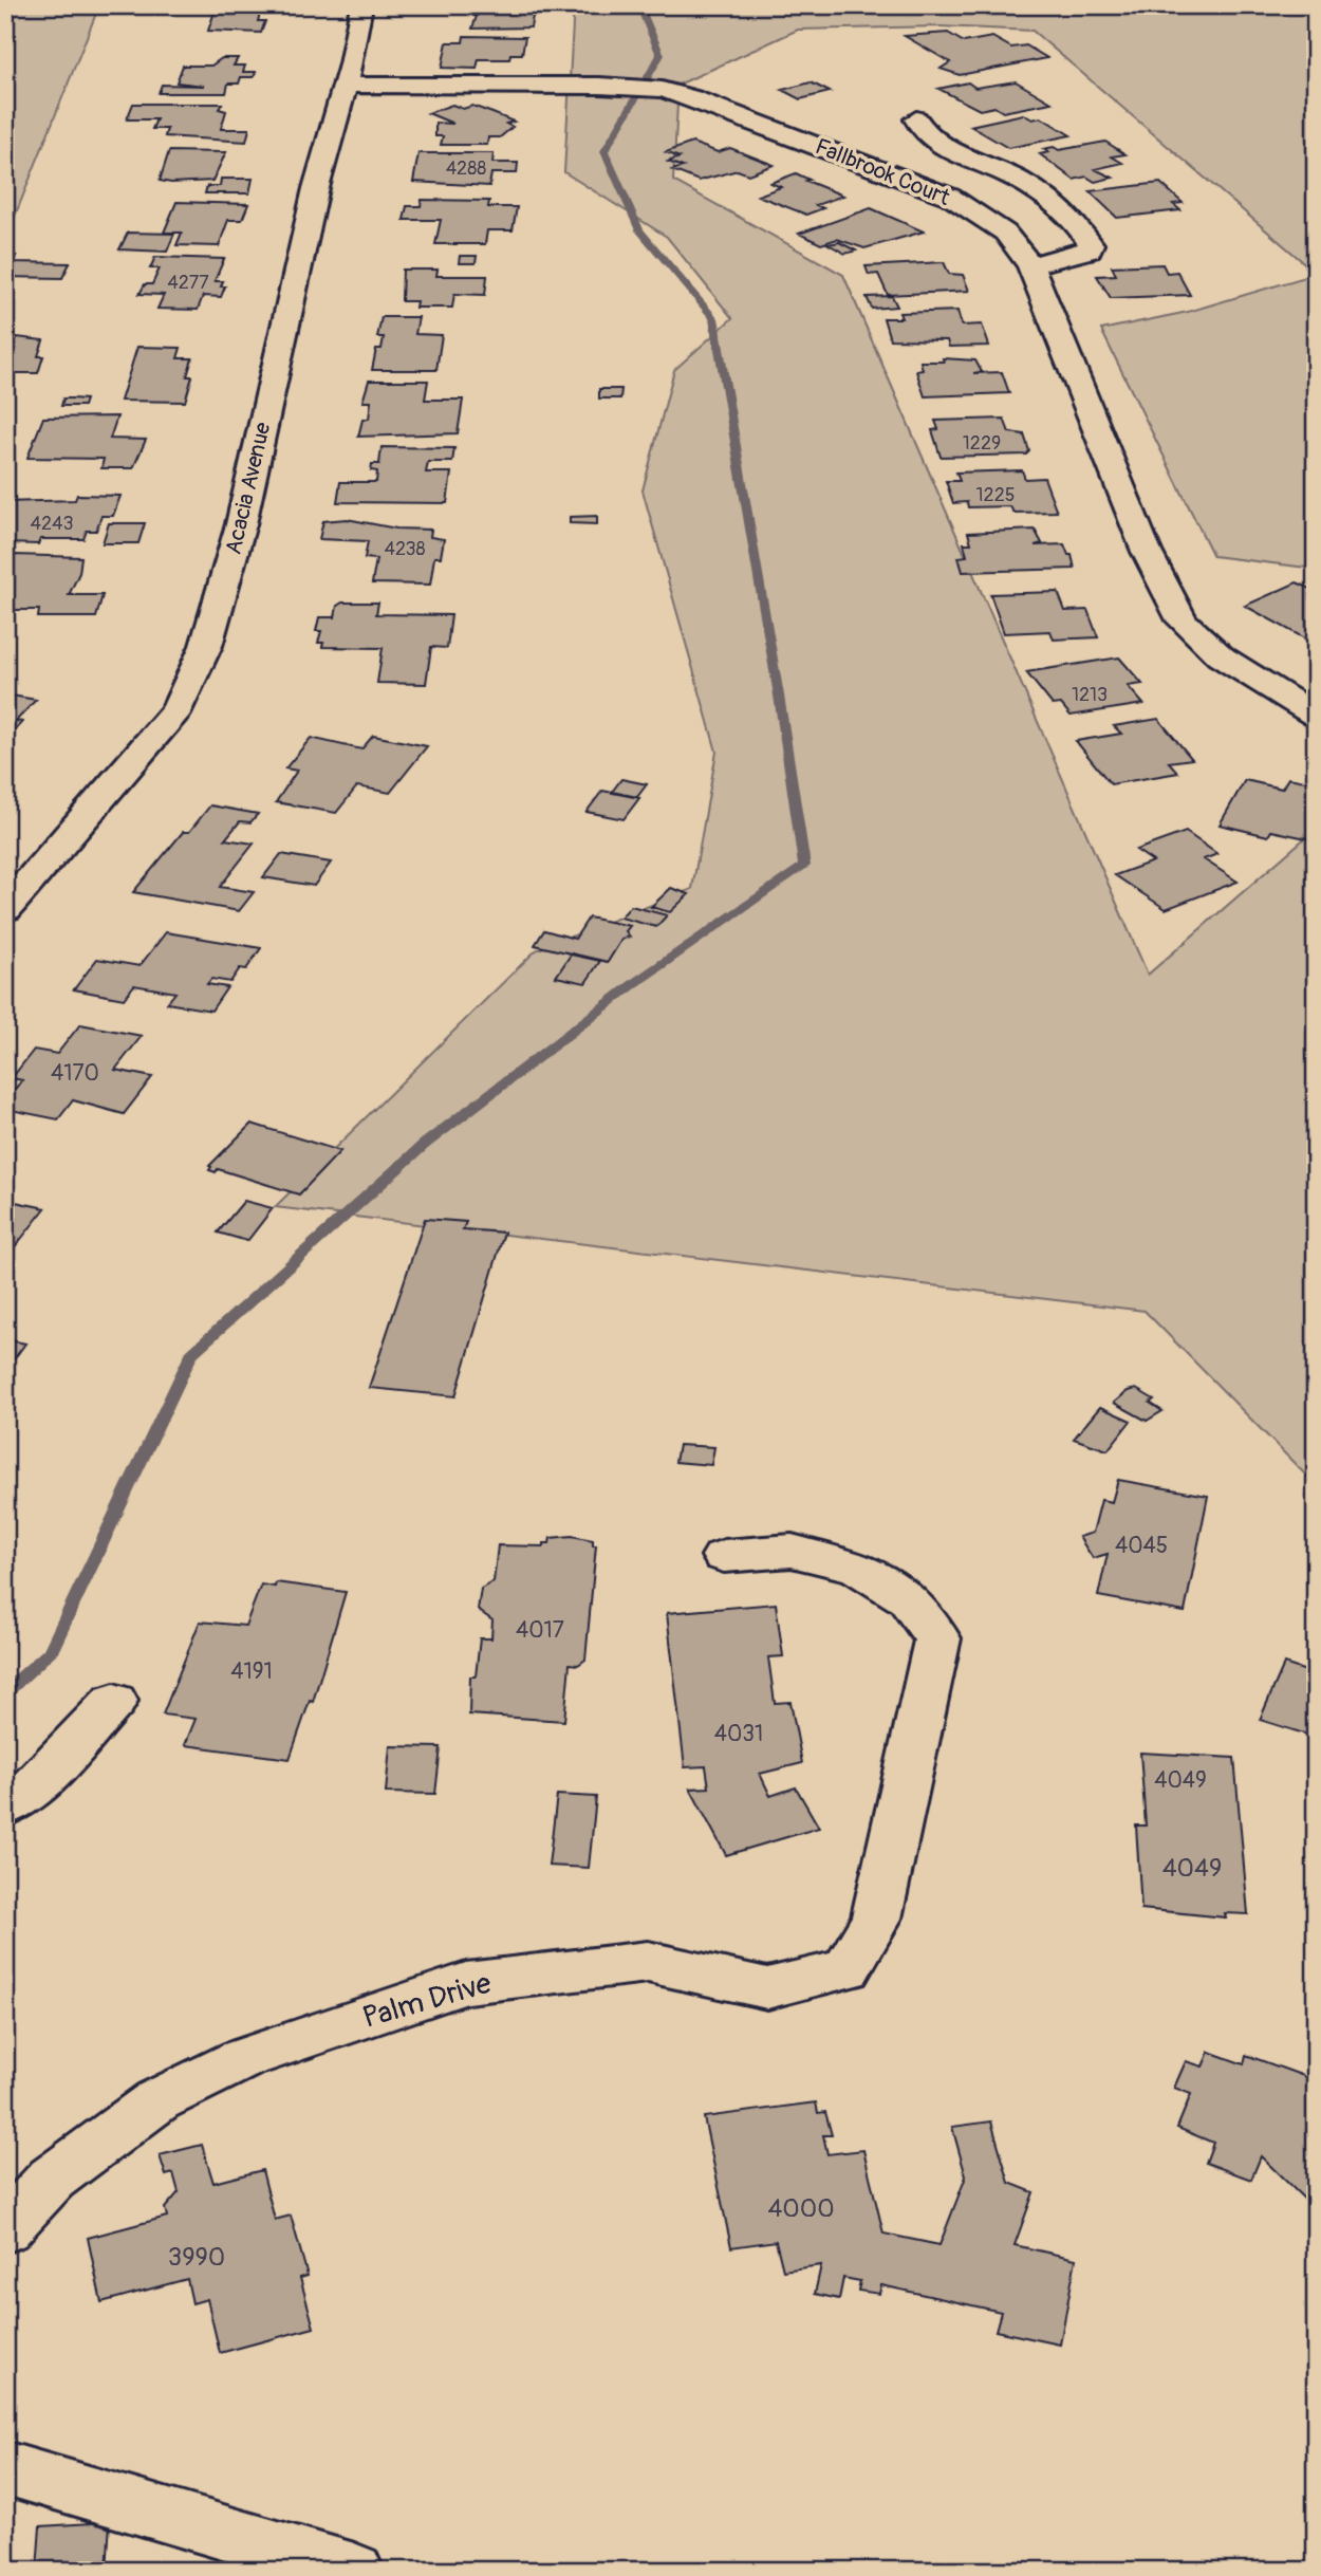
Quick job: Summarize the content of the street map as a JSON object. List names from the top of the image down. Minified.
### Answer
{"streets":{"street":["Fallbrook Court","Acacia Avenue","Palm Drive"]},"crossings":[["Fallbrook Court","Acacia Avenue"]],"house_numbers":["4288","4277","1229","1225","4243","4238","1213","4170","4045","4017","4191","4031","4049","4049","4000","3990"]}
